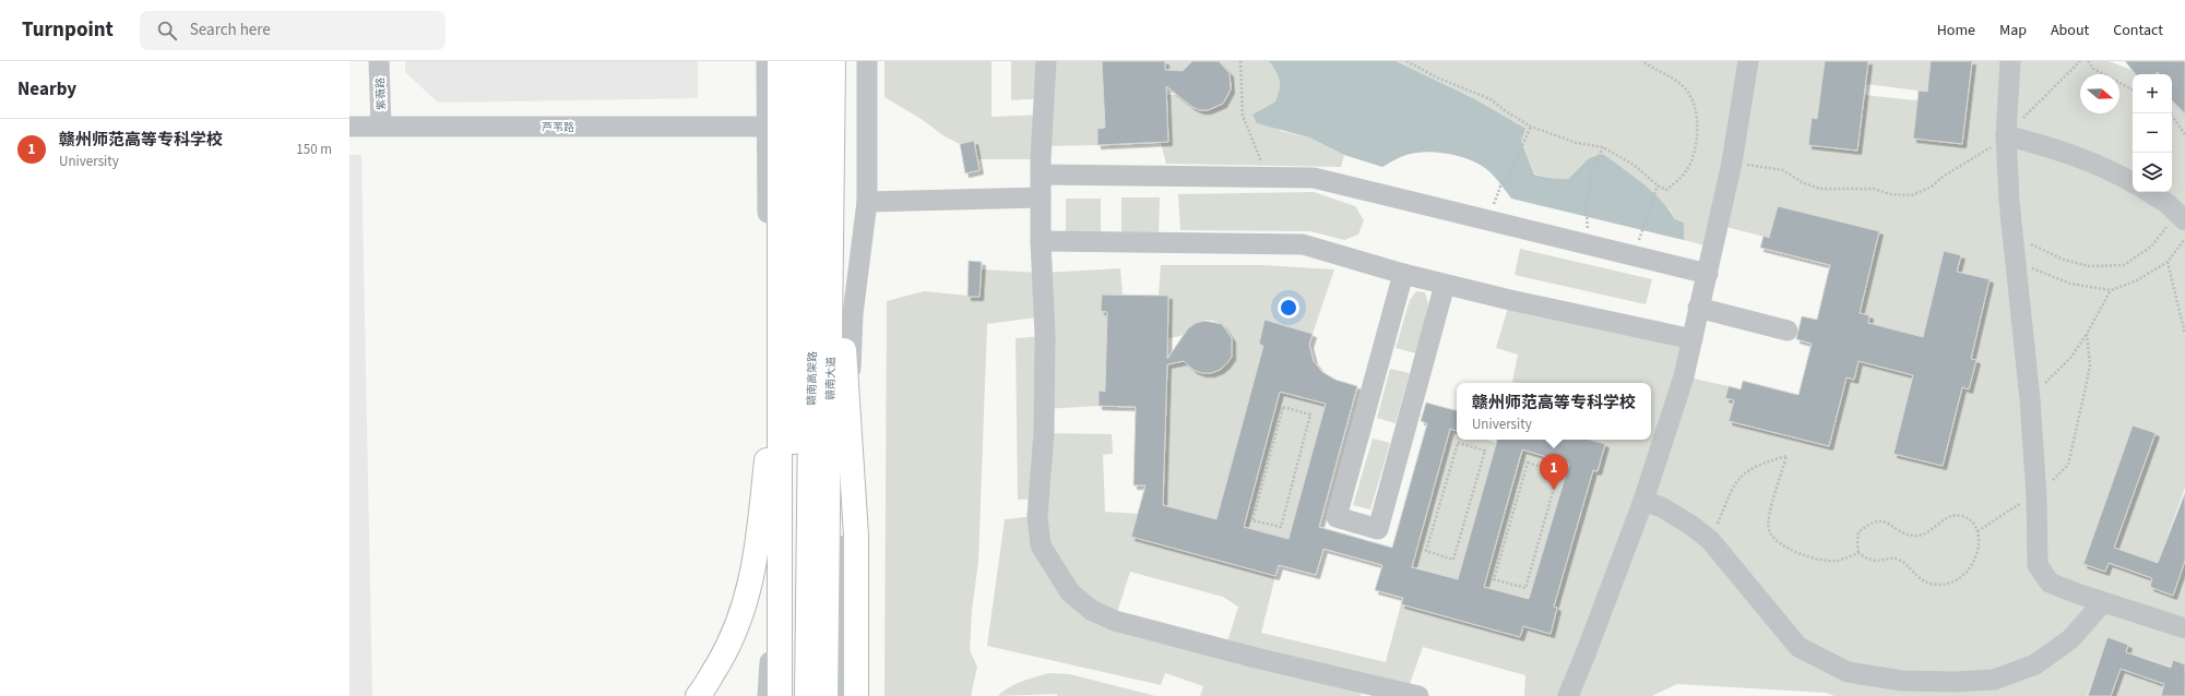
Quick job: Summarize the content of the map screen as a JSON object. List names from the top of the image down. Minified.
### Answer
{"streets":{"main road":["赣南高架路","赣南大道"],"street":["紫薇路","芦苇路"]},"crossings":[["紫薇路","芦苇路"]],"north":"right","page":{"header":"Turnpoint","search":"Search here","nav":["Home","Map","About","Contact"],"heading":"Nearby","map_buttons":["+","−"],"list":[{"mark":"1","name":"赣州师范高等专科学校","note":"University","value":"150 m"}],"popup":["赣州师范高等专科学校","University"],"pins":"1"}}
